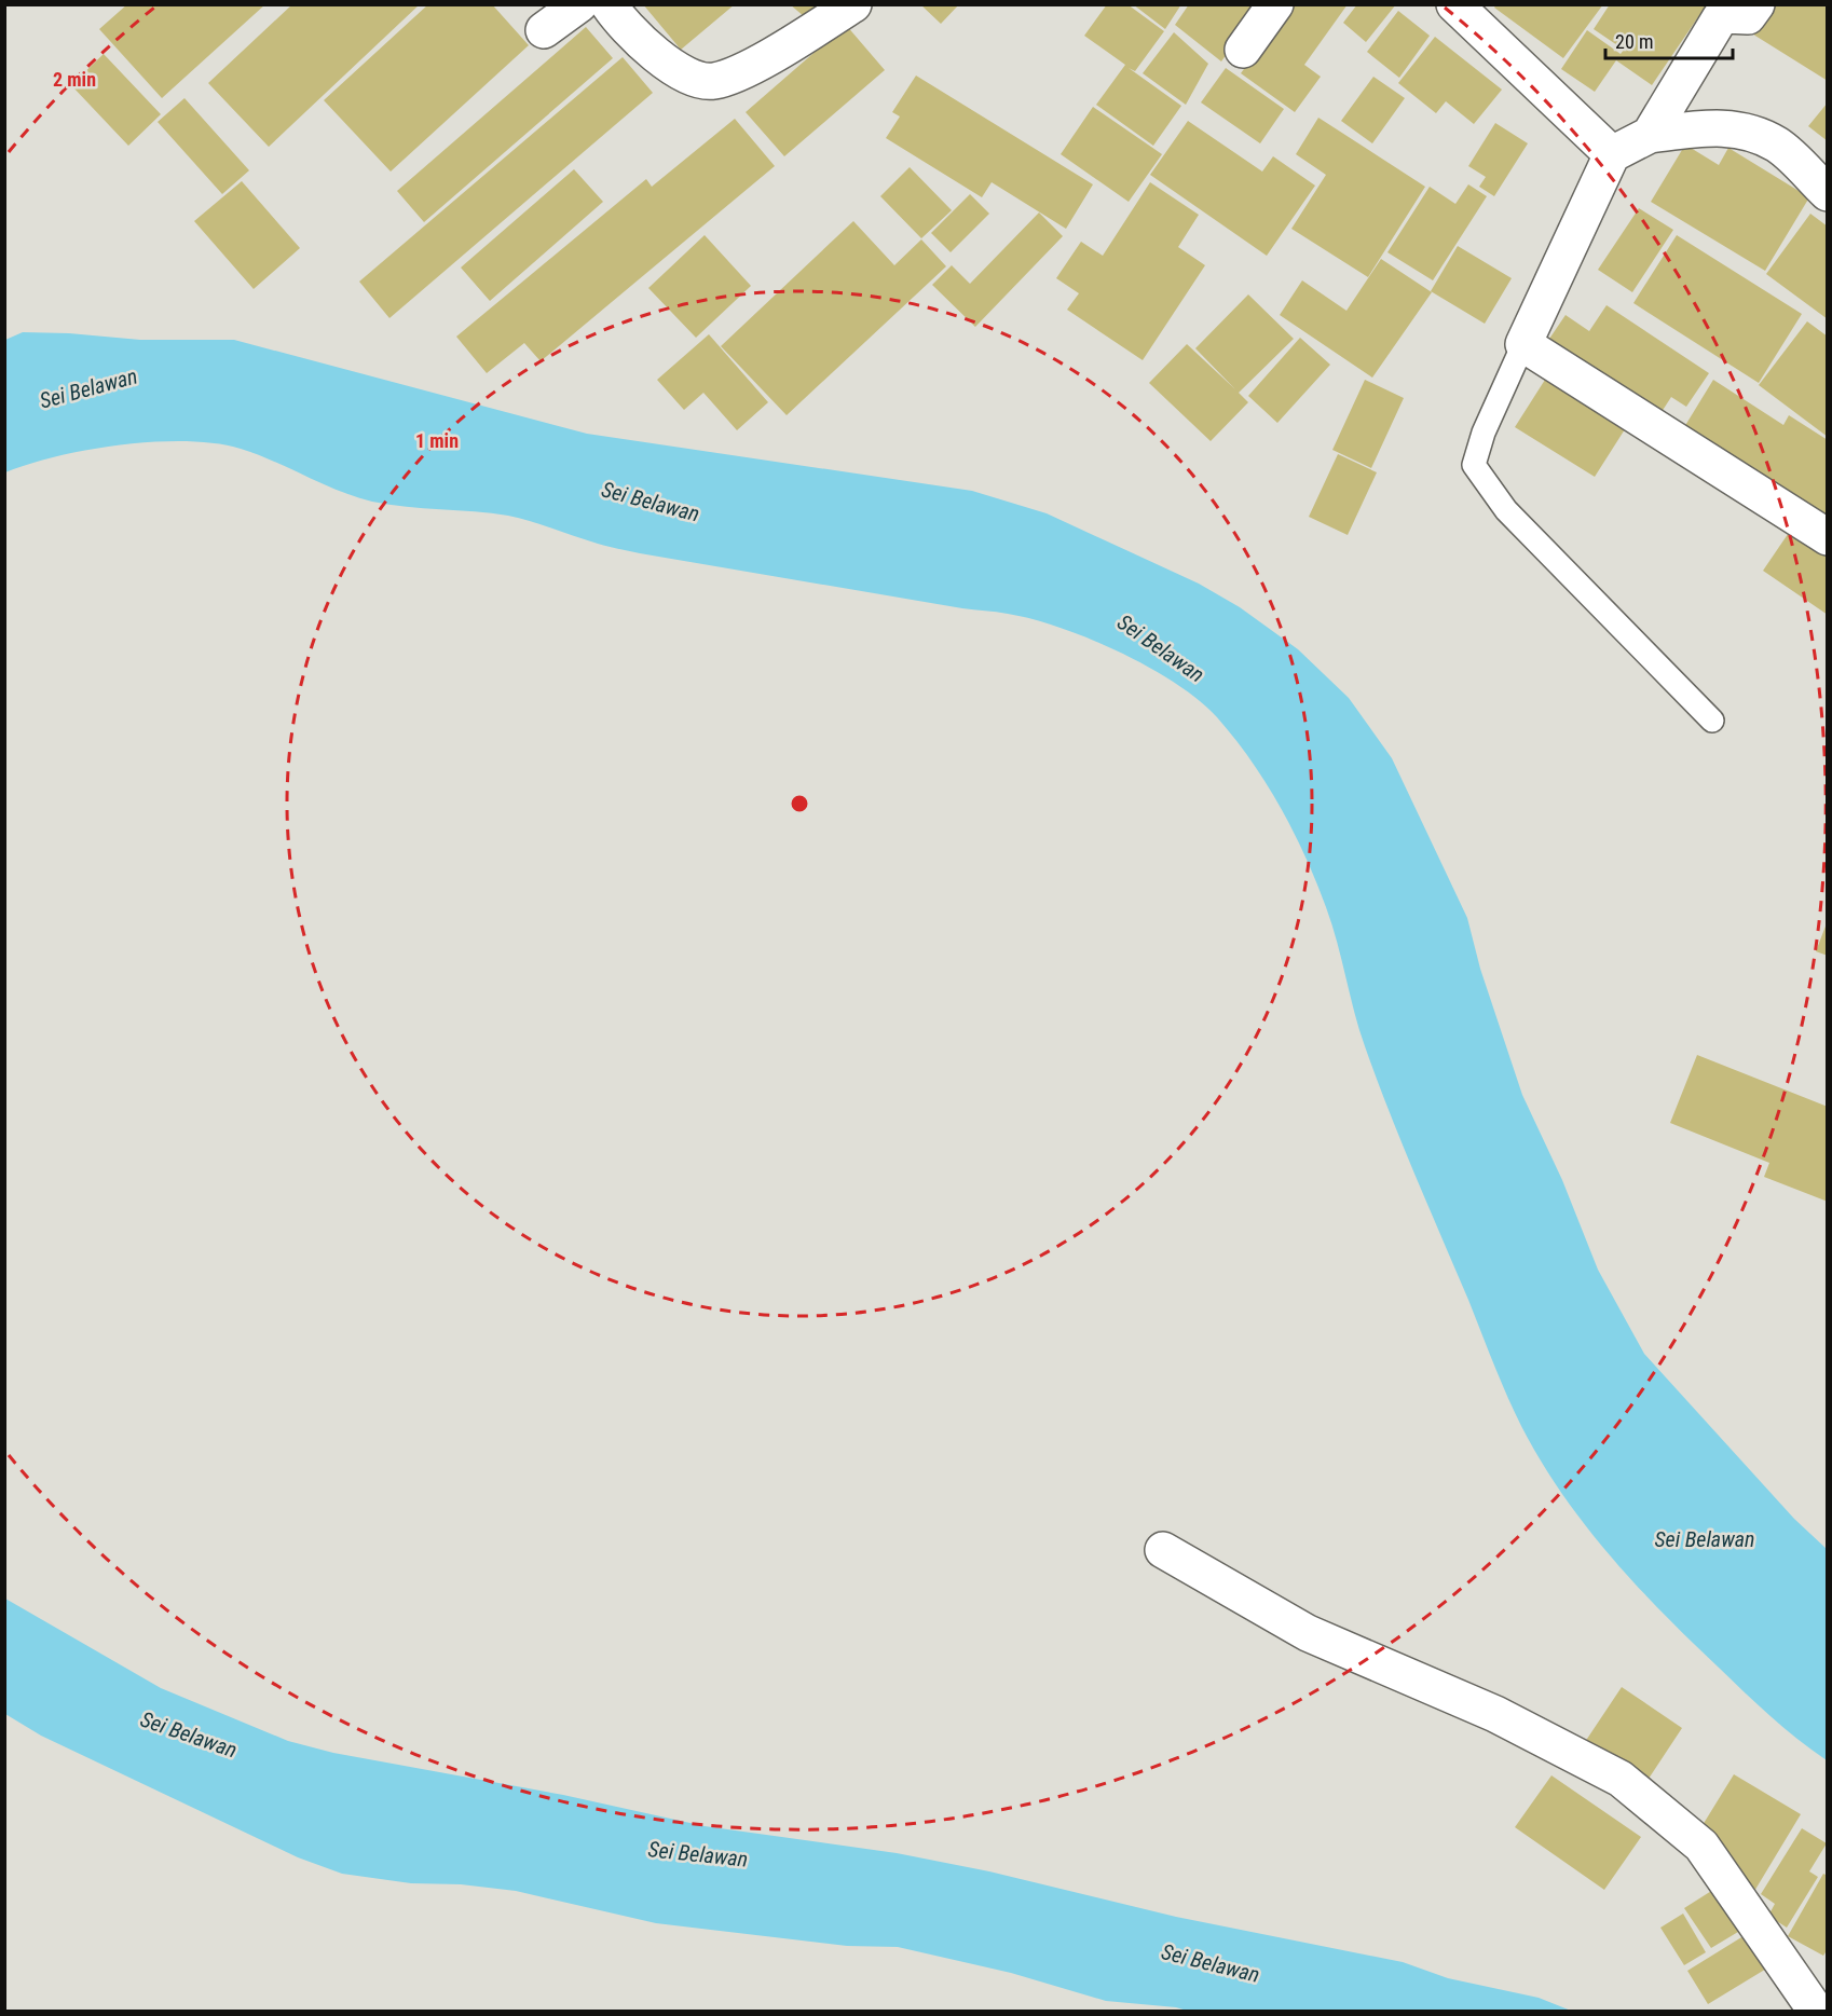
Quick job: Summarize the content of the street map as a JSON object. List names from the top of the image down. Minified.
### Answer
{"water":["Sei Belawan"],"scale_bar":"20 m","rings":["2 min","1 min"]}
